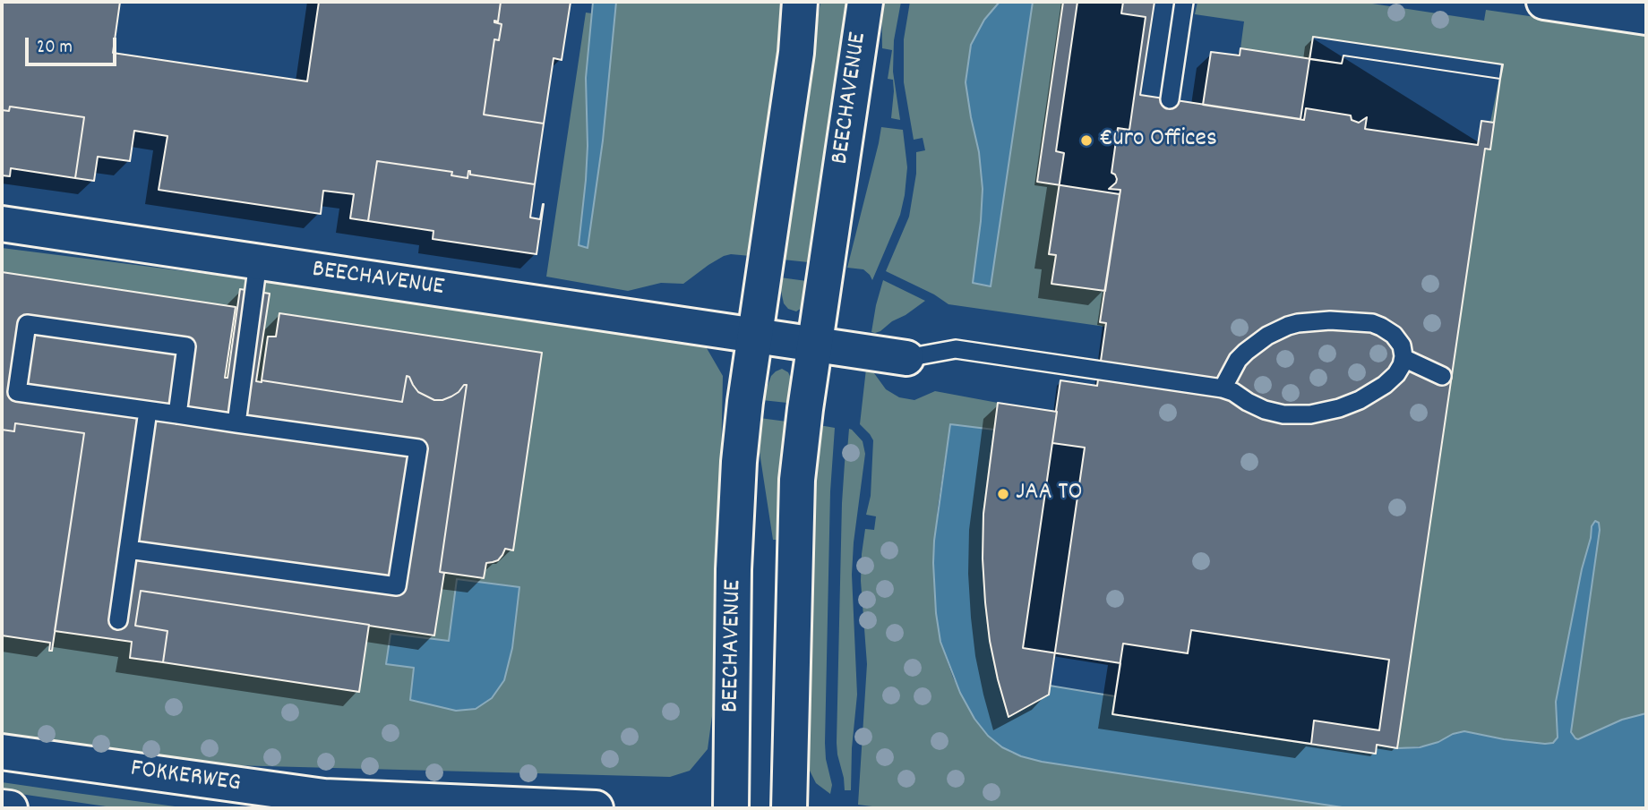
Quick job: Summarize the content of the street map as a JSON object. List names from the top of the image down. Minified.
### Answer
{"streets":{"street":["BEECHAVENUE","FOKKERWEG"]},"places":["€uro Offices","JAA TO"],"scale_bar":"20 m"}
